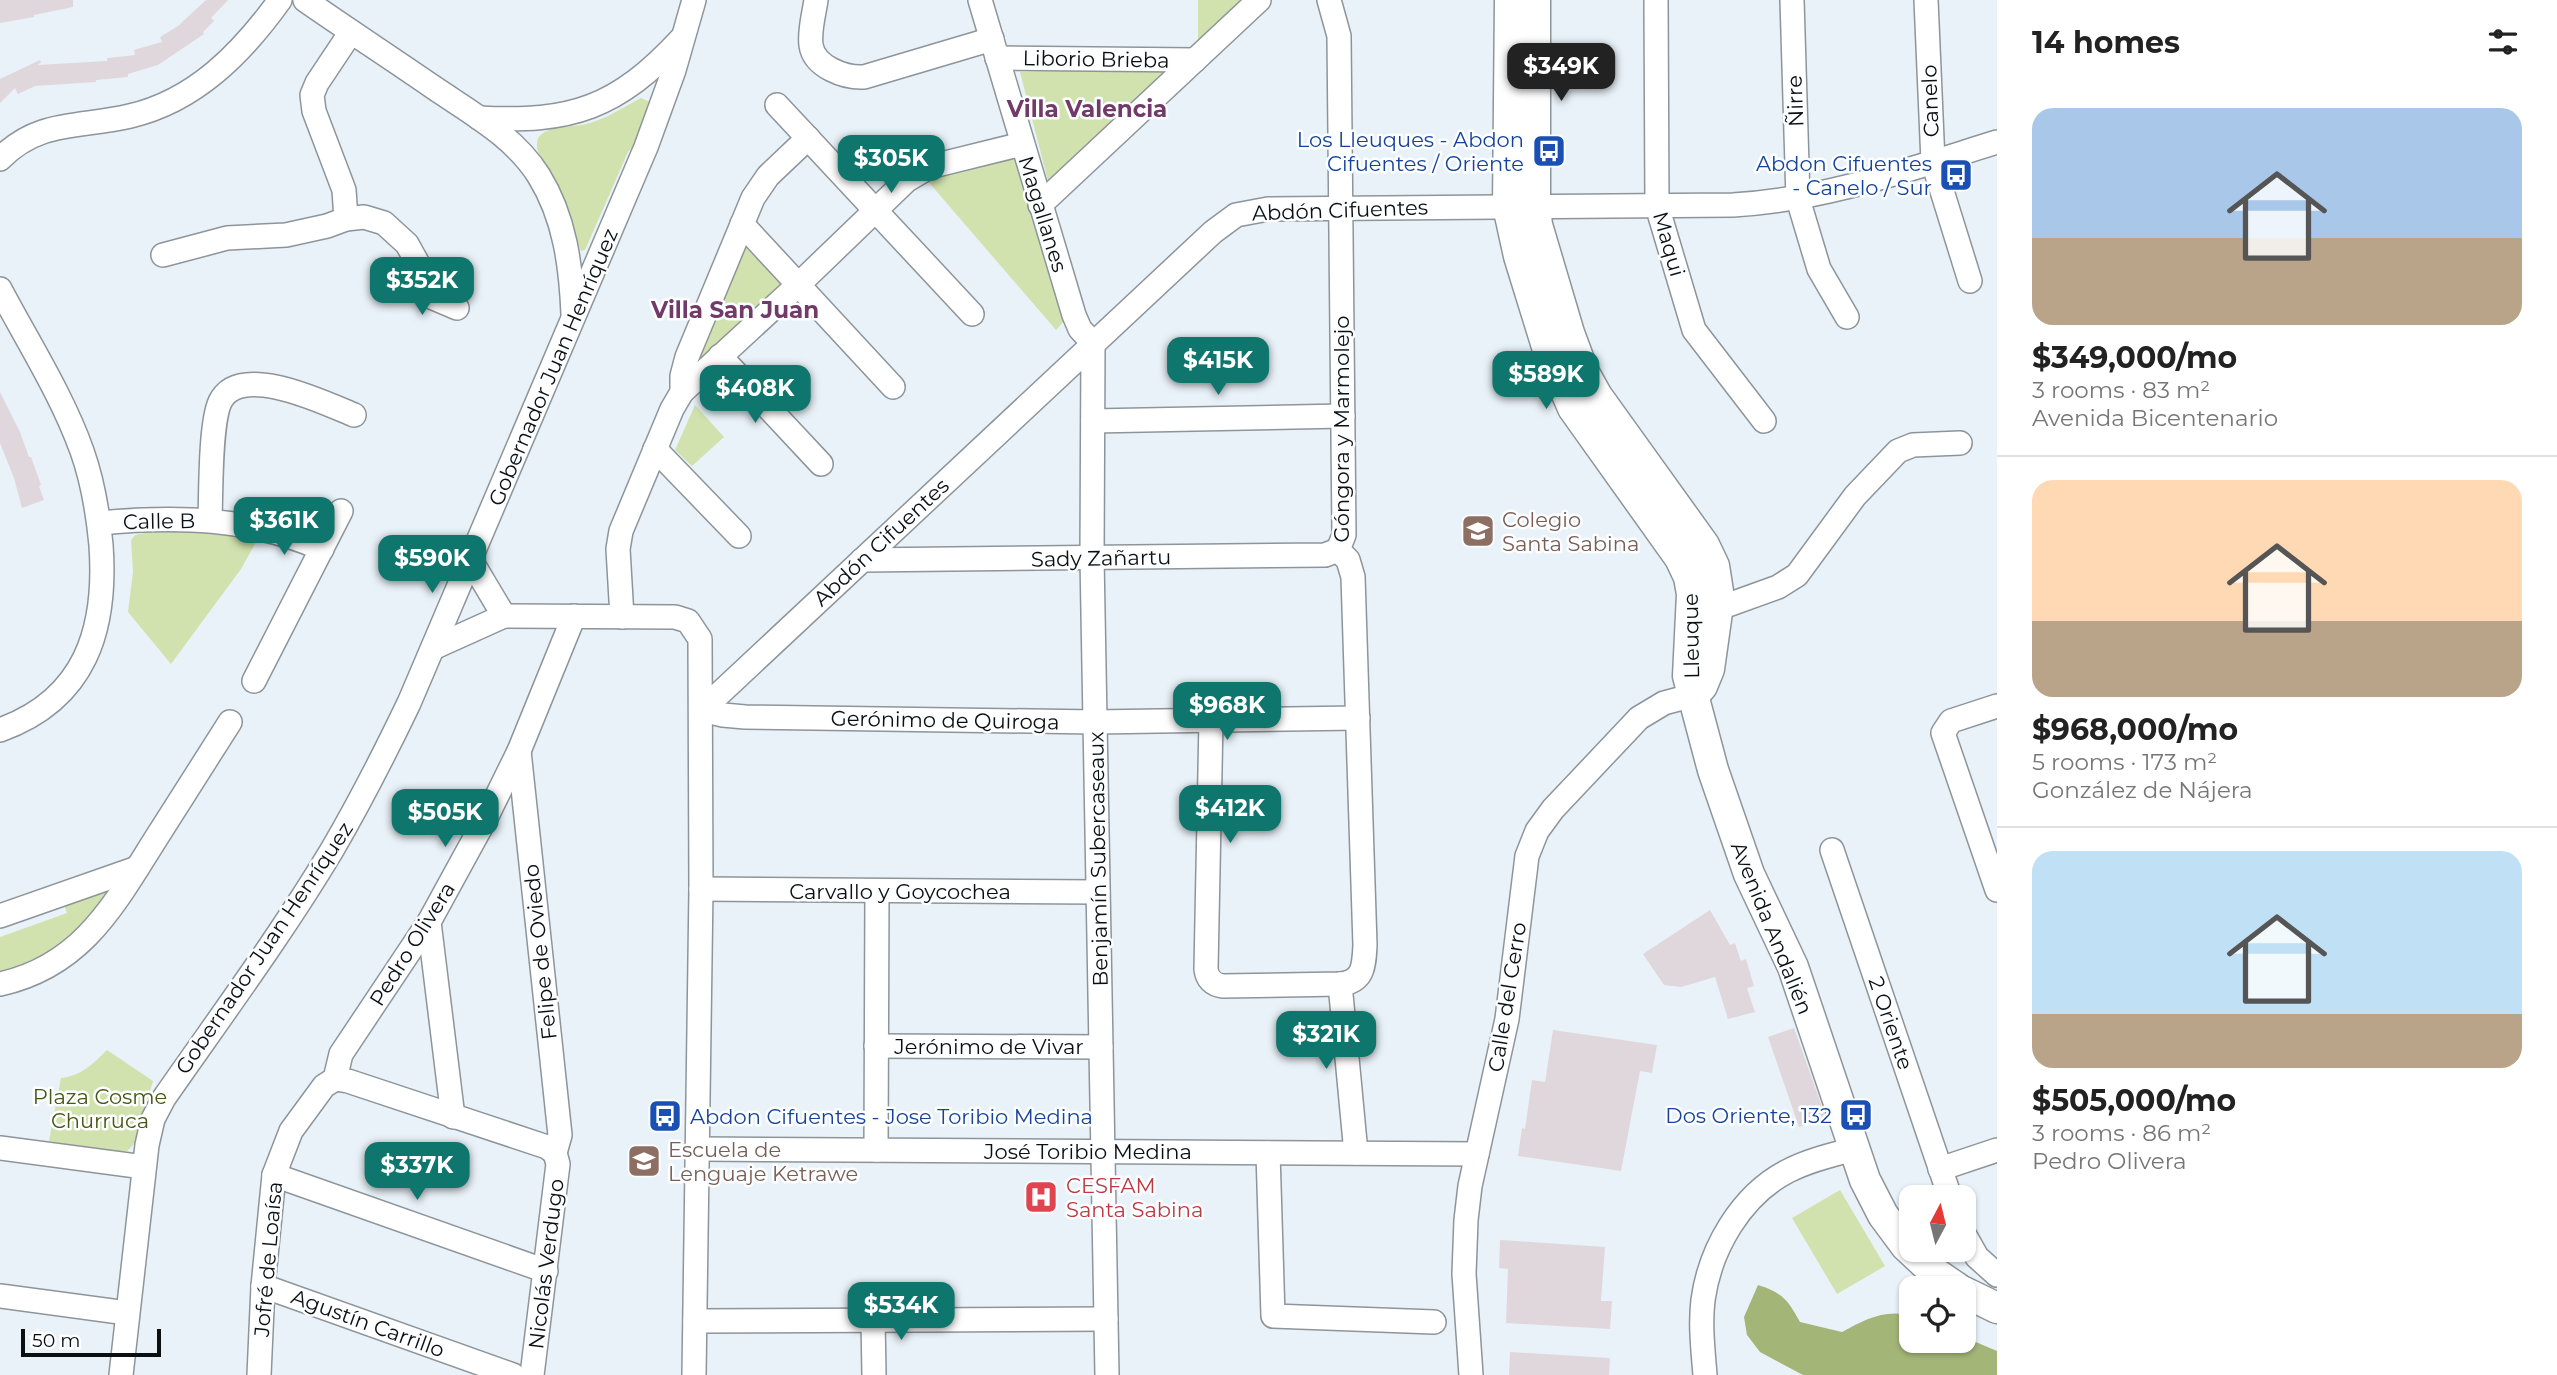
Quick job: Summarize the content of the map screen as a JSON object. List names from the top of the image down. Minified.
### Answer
{"streets":{"main road":["Lleuque","Avenida Andalién"],"street":["Liborio Brieba","Ñirre","Canelo","Abdón Cifuentes","Magallanes","Maqui","Gobernador Juan Henríquez","Góngora y Marmolejo","Calle B","Sady Zañartu","Gerónimo de Quiroga","Benjamín Subercaseaux","Carvallo y Goycochea","Pedro Olivera","Felipe de Oviedo","Calle del Cerro","2 Oriente","Jerónimo de Vivar","José Toribio Medina","Jofré de Loaísa","Nicolás Verdugo","Agustín Carrillo"]},"crossings":[["Liborio Brieba","Magallanes"],["Ñirre","Abdón Cifuentes"],["Canelo","Abdón Cifuentes"],["Abdón Cifuentes","Magallanes"],["Abdón Cifuentes","Maqui"],["Abdón Cifuentes","Góngora y Marmolejo"],["Abdón Cifuentes","Sady Zañartu"],["Abdón Cifuentes","Lleuque"],["Abdón Cifuentes","Gerónimo de Quiroga"],["Abdón Cifuentes","Benjamín Subercaseaux"],["Magallanes","Benjamín Subercaseaux"],["Góngora y Marmolejo","Sady Zañartu"],["Góngora y Marmolejo","Gerónimo de Quiroga"],["Góngora y Marmolejo","José Toribio Medina"],["Sady Zañartu","Benjamín Subercaseaux"],["Lleuque","Avenida Andalién"],["Lleuque","Calle del Cerro"],["Gerónimo de Quiroga","Benjamín Subercaseaux"],["Benjamín Subercaseaux","Carvallo y Goycochea"],["Benjamín Subercaseaux","Jerónimo de Vivar"],["Benjamín Subercaseaux","José Toribio Medina"],["Carvallo y Goycochea","Jerónimo de Vivar"],["Avenida Andalién","Calle del Cerro"],["Pedro Olivera","Felipe de Oviedo"],["Pedro Olivera","Jofré de Loaísa"],["Felipe de Oviedo","Nicolás Verdugo"],["Calle del Cerro","José Toribio Medina"],["Jerónimo de Vivar","José Toribio Medina"],["Jofré de Loaísa","Agustín Carrillo"]],"districts":["Villa Valencia","Villa San Juan"],"parks":["Plaza Cosme Churruca"],"places":{"bus stop":["Los Lleuques - Abdon Cifuentes / Oriente","Abdon Cifuentes - Canelo / Sur","Dos Oriente, 132","Abdon Cifuentes - Jose Toribio Medina"],"school or university":["Colegio Santa Sabina","Escuela de Lenguaje Ketrawe"],"hospital":["CESFAM Santa Sabina"]},"scale_bar":"50 m","north":"top","page":{"heading":"14 homes","price":["$349K","$305K","$352K","$415K","$589K","$408K","$361K","$590K","$968K","$412K","$505K","$321K","$337K","$534K"],"list":[{"name":"$349,000/mo","note":"3 rooms · 83 m² · Avenida Bicentenario"},{"name":"$968,000/mo","note":"5 rooms · 173 m² · González de Nájera"},{"name":"$505,000/mo","note":"3 rooms · 86 m² · Pedro Olivera"}],"scale":"50 m"}}
